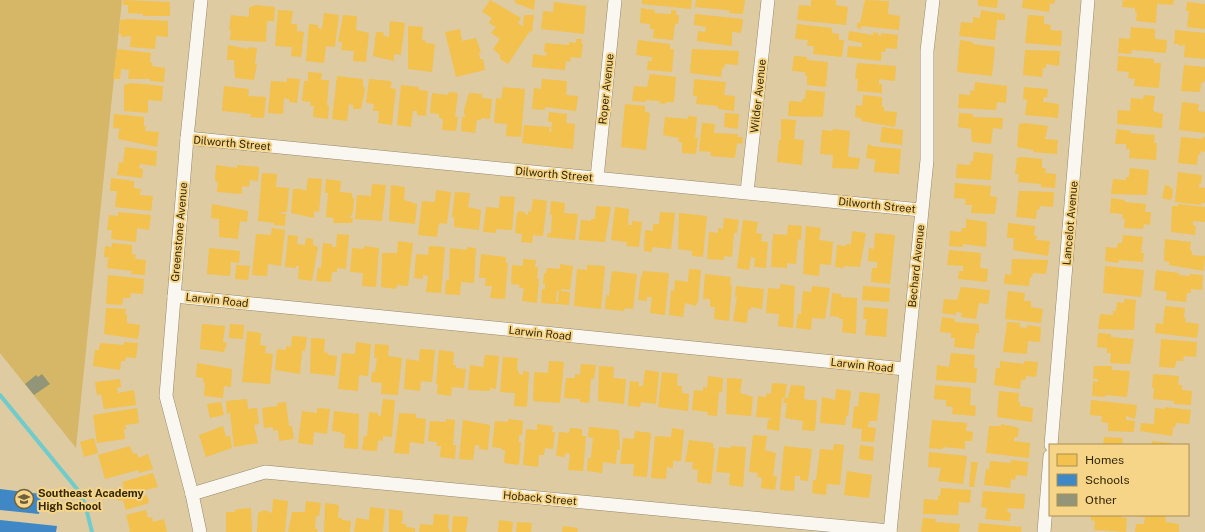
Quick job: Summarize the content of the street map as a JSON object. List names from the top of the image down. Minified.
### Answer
{"streets":{"street":["Roper Avenue","Wilder Avenue","Dilworth Street","Lancelot Avenue","Greenstone Avenue","Bechard Avenue","Larwin Road","Hoback Street"]},"crossings":[["Roper Avenue","Dilworth Street"],["Wilder Avenue","Dilworth Street"],["Dilworth Street","Greenstone Avenue"],["Dilworth Street","Bechard Avenue"],["Greenstone Avenue","Larwin Road"],["Greenstone Avenue","Hoback Street"],["Bechard Avenue","Larwin Road"],["Bechard Avenue","Hoback Street"]],"places":{"school or university":["Southeast Academy High School"]},"legend":["Homes","Schools","Other"]}
